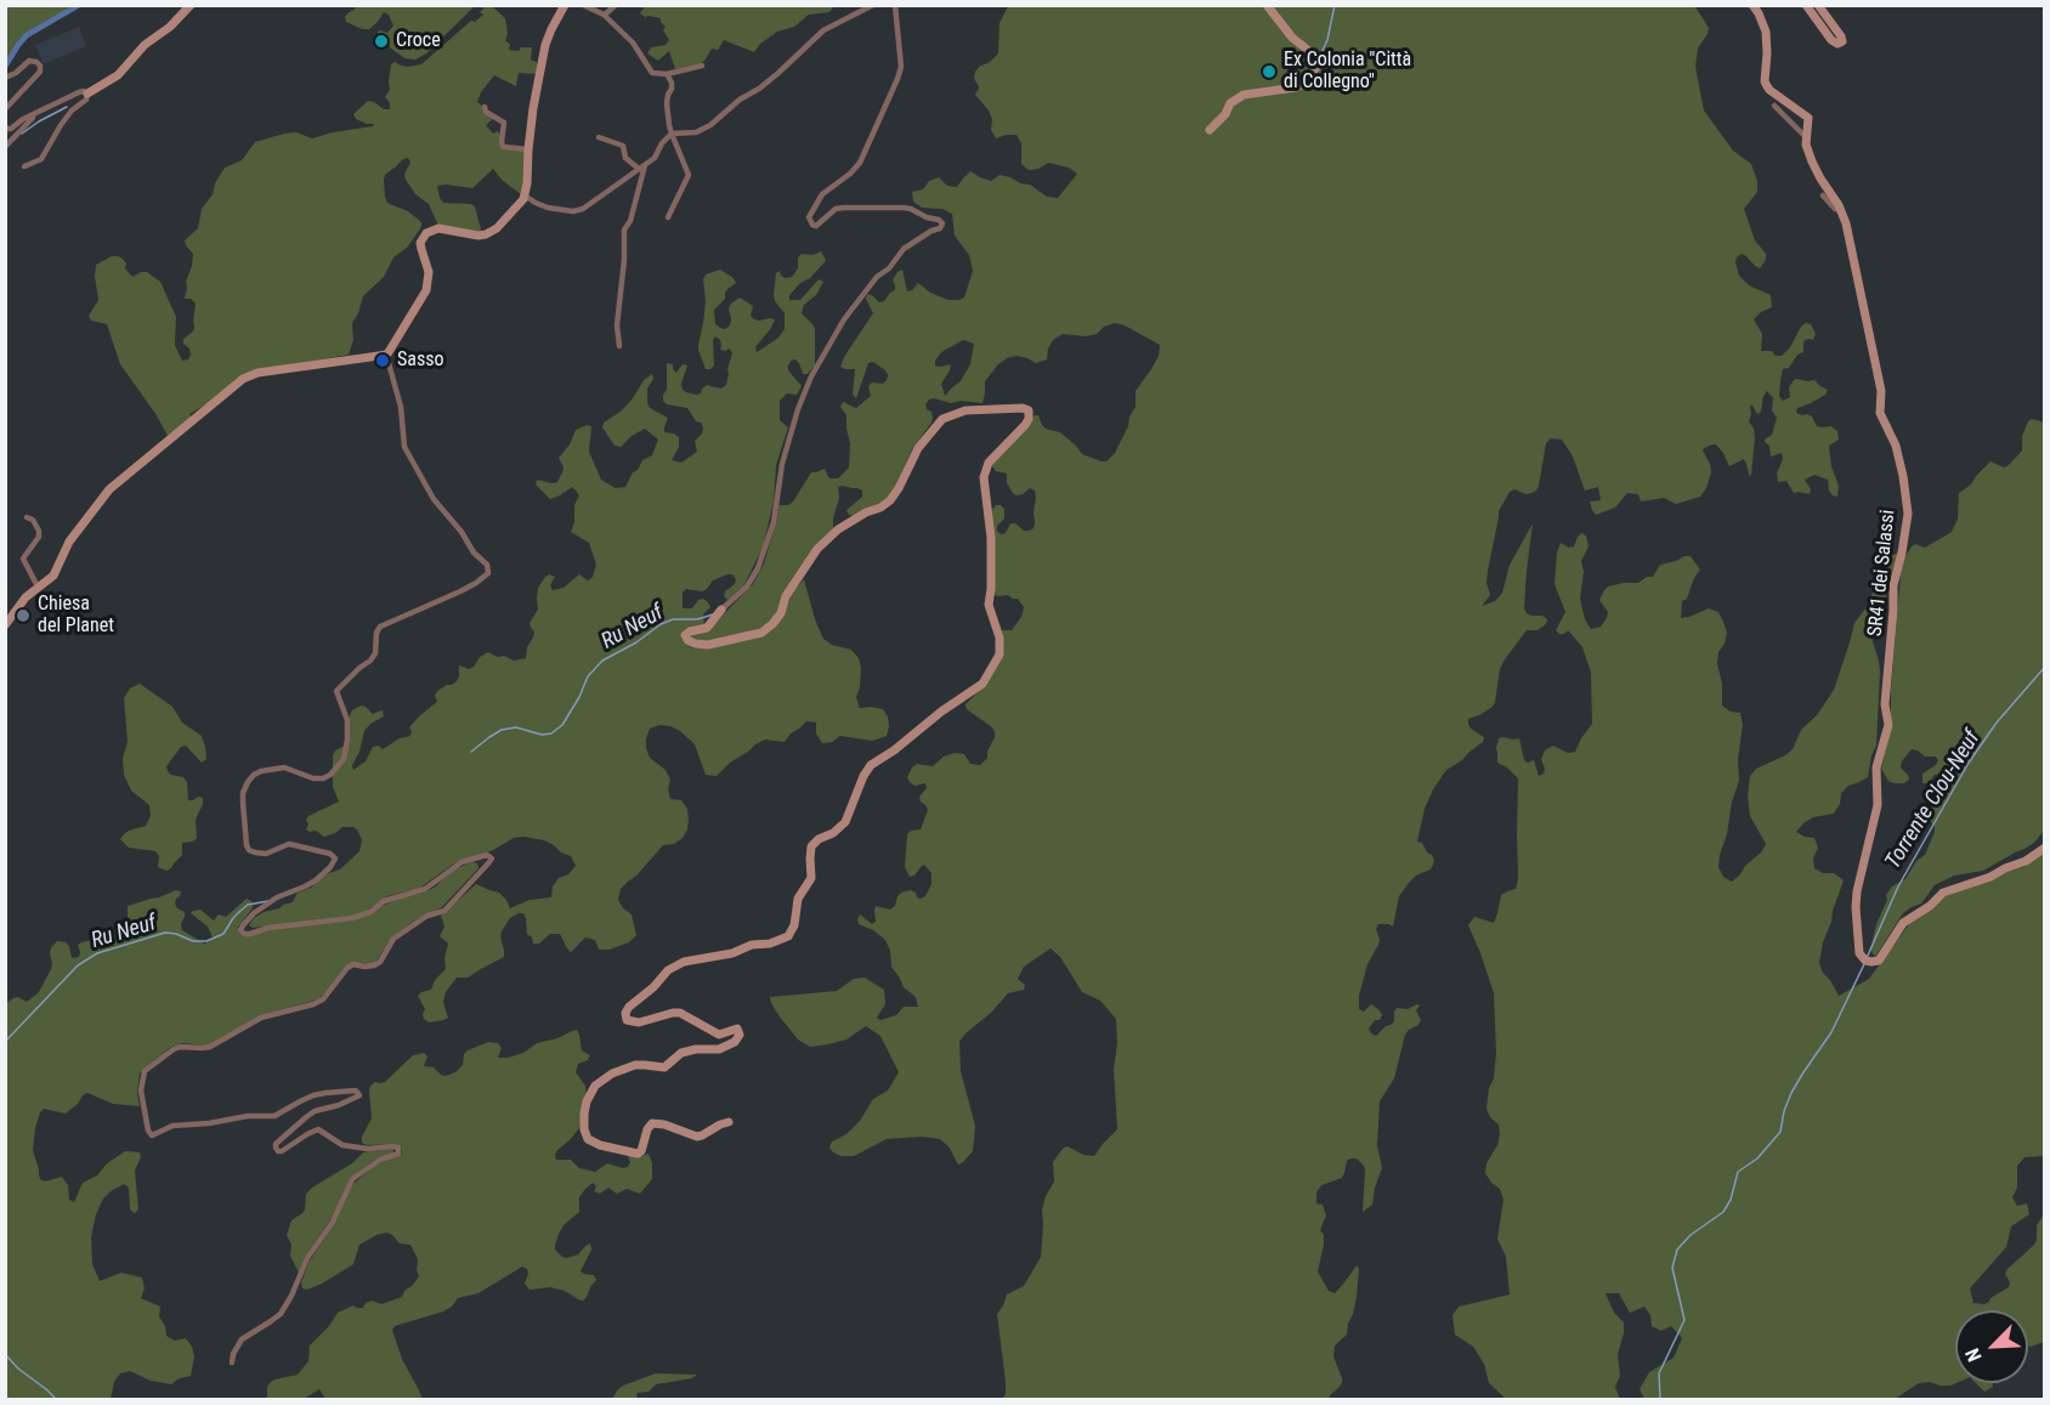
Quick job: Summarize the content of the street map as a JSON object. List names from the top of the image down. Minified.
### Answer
{"streets":{"street":["SR41 dei Salassi"]},"water":["Ru Neuf","Torrente Clou-Neuf"],"places":["Croce","Ex Colonia \"Città di Collegno\"","Sasso","Chiesa del Planet"],"north":"bottom left"}
